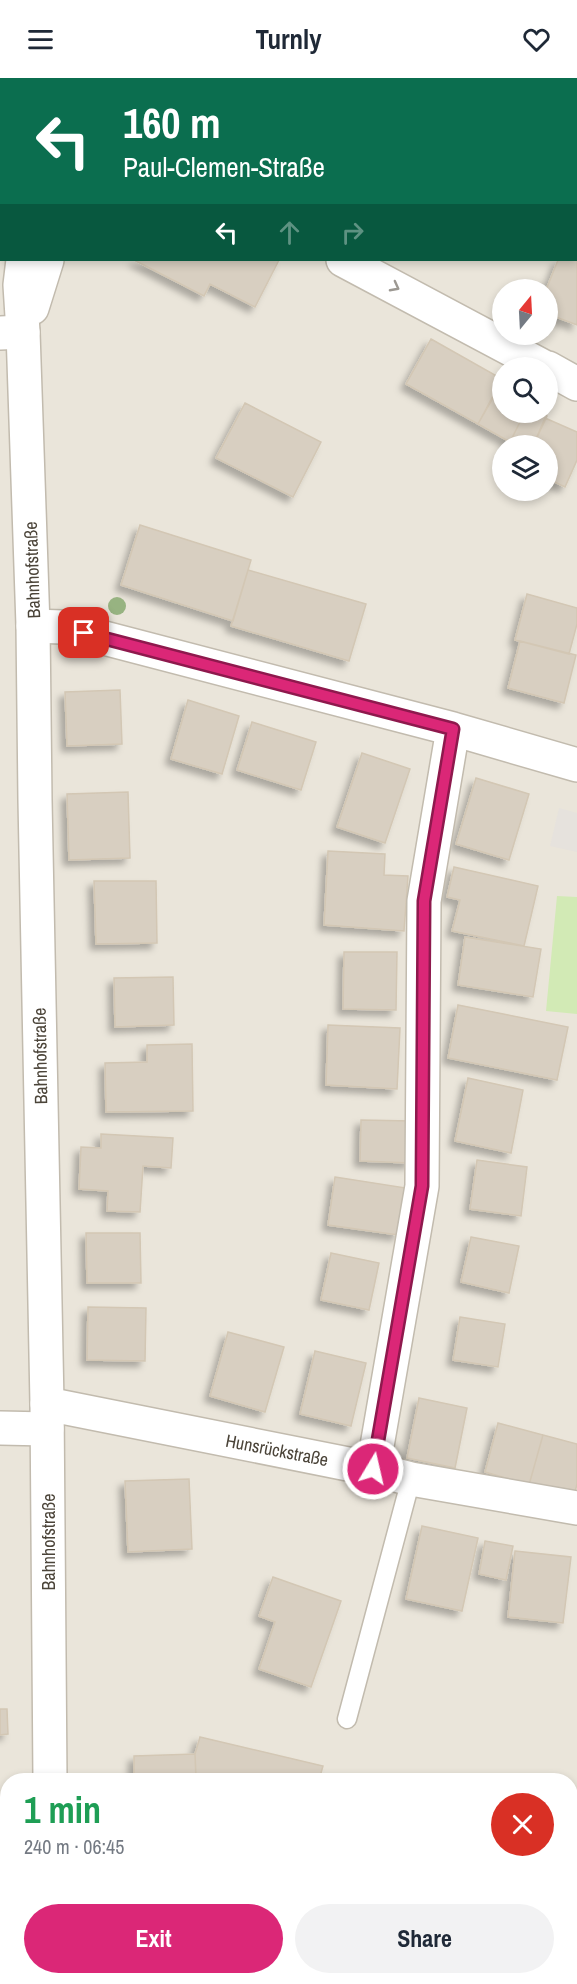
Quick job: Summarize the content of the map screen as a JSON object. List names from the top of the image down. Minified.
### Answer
{"streets":{"street":["Bahnhofstraße","Hunsrückstraße"]},"crossings":[["Bahnhofstraße","Hunsrückstraße"]],"north":"top","page":{"header":"Turnly","turn":["160 m","Paul-Clemen-Straße"],"heading":["1 min","240 m · 06:45"],"buttons":["Exit","Share"]}}
